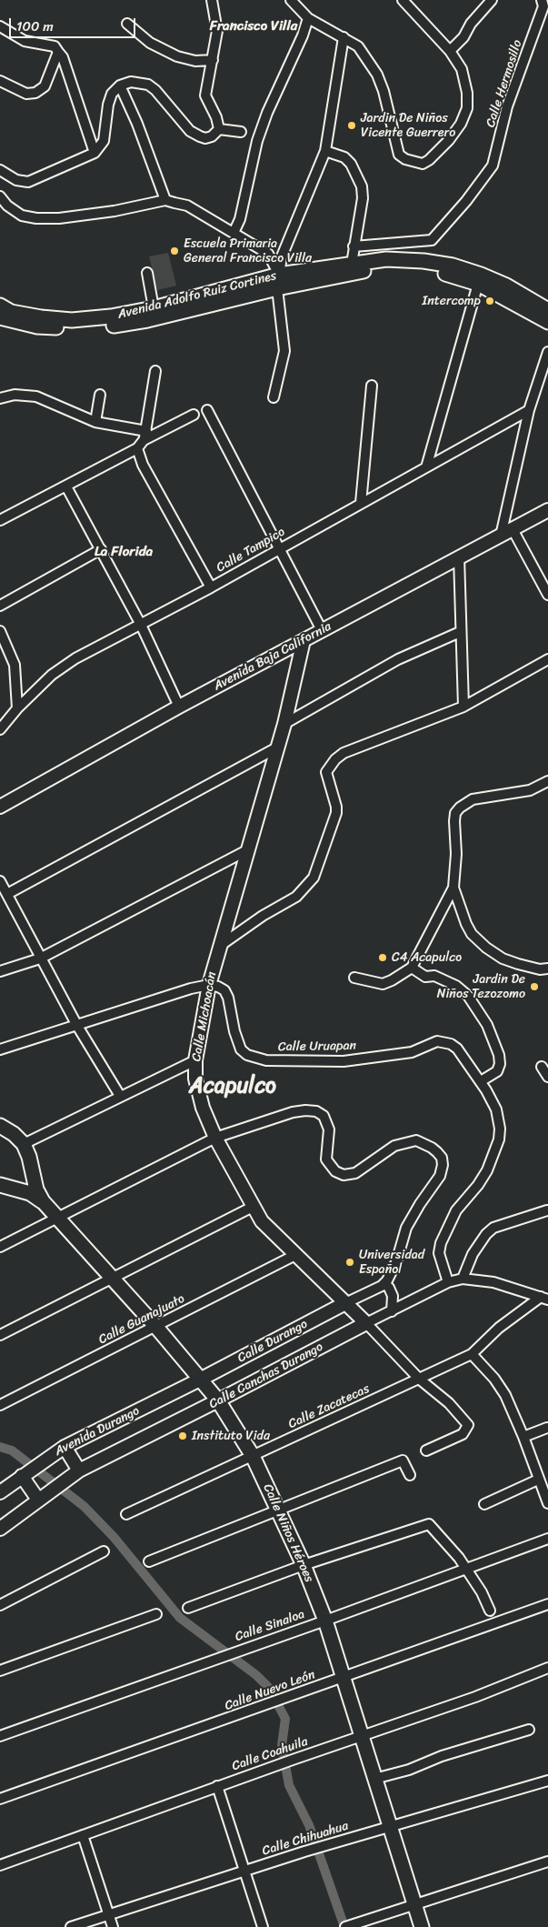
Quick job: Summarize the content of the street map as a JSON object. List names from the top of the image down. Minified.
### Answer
{"streets":{"main road":["Avenida Adolfo Ruiz Cortines","Avenida Baja California","Calle Michoacán","Calle Durango","Calle Canchas Durango","Avenida Durango","Calle Niños Héroes"],"street":["Calle Hermosillo","Calle Tampico","Calle Uruapan","Calle Guanajuato","Calle Zacatecas","Calle Sinaloa","Calle Nuevo León","Calle Coahuila","Calle Chihuahua"]},"crossings":[["Avenida Baja California","Calle Michoacán"],["Calle Michoacán","Calle Uruapan"],["Calle Michoacán","Calle Guanajuato"],["Calle Michoacán","Calle Durango"],["Calle Michoacán","Calle Canchas Durango"],["Calle Michoacán","Calle Zacatecas"],["Calle Guanajuato","Calle Niños Héroes"],["Calle Durango","Avenida Durango"],["Calle Durango","Calle Niños Héroes"],["Calle Canchas Durango","Calle Niños Héroes"],["Calle Zacatecas","Calle Niños Héroes"],["Avenida Durango","Calle Niños Héroes"],["Calle Niños Héroes","Calle Sinaloa"],["Calle Niños Héroes","Calle Nuevo León"],["Calle Niños Héroes","Calle Coahuila"],["Calle Niños Héroes","Calle Chihuahua"]],"districts":["Francisco Villa","La Florida","Acapulco"],"places":["Jardin De Niños Vicente Guerrero","Escuela Primaria General Francisco Villa","Intercomp","C4 Acapulco","Jardin De Niños Tezozomo","Universidad Español","Instituto Vida"],"scale_bar":"100 m"}
